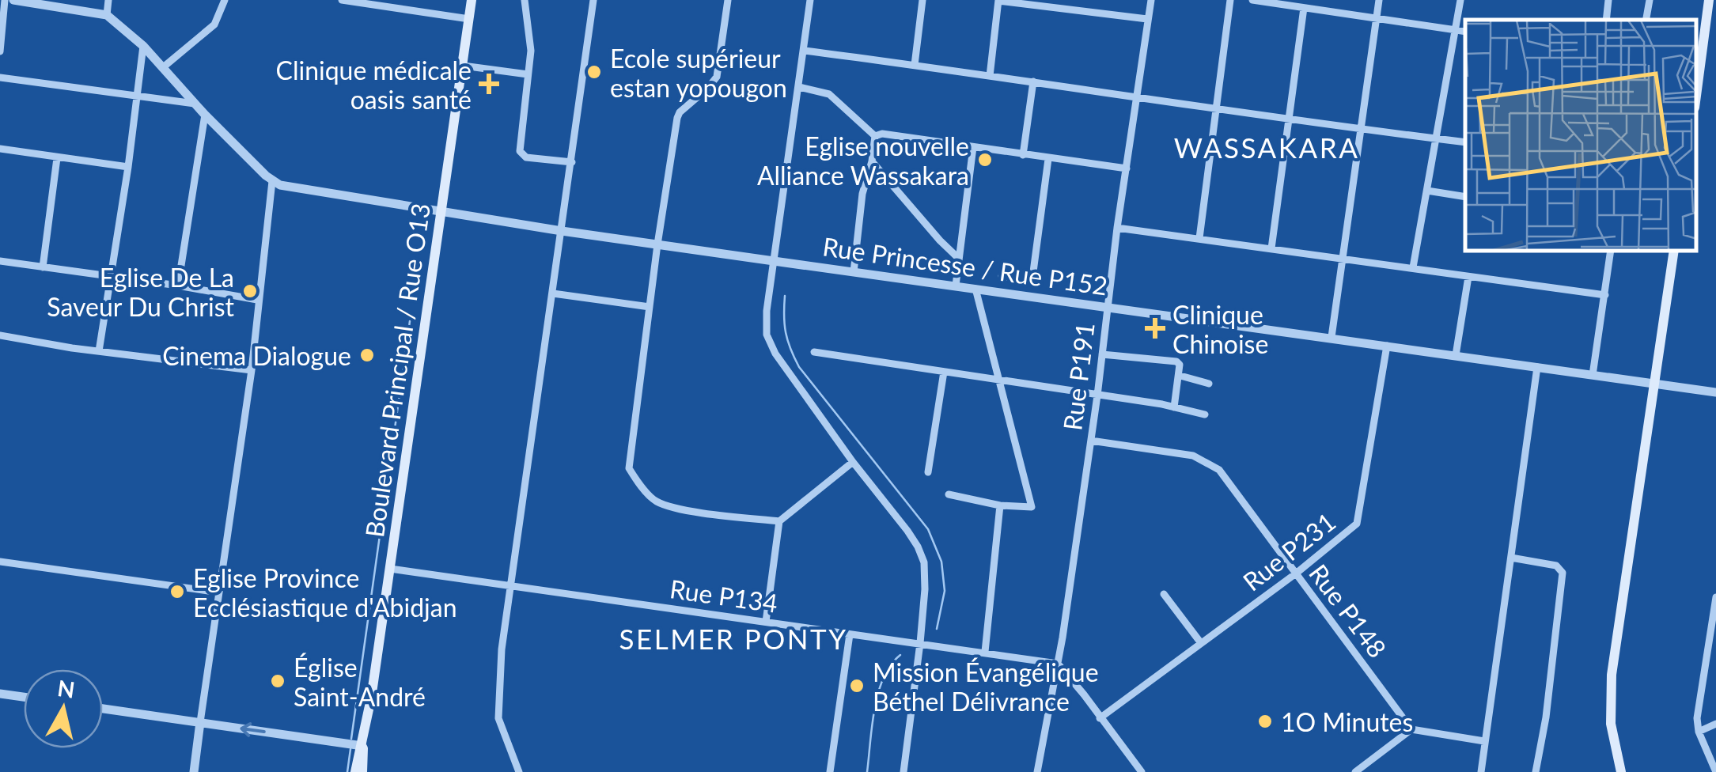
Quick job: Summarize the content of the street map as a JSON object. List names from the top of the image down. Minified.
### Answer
{"streets":{"main road":["Boulevard Principal / Rue O13"],"street":["Rue Princesse / Rue P152","Rue P191","Rue P231","Rue P134","Rue P148"]},"crossings":[["Rue Princesse / Rue P152","Boulevard Principal / Rue O13"],["Rue Princesse / Rue P152","Rue P191"],["Rue Princesse / Rue P152","Rue P231"],["Boulevard Principal / Rue O13","Rue P134"],["Rue P191","Rue P134"],["Rue P191","Rue P148"],["Rue P231","Rue P148"]],"districts":["WASSAKARA","SELMER PONTY"],"places":{"other":["Ecole supérieur estan yopougon","Eglise nouvelle Alliance Wassakara","Eglise De La Saveur Du Christ","Cinema Dialogue","Eglise Province Ecclésiastique d'Abidjan","Église Saint-André","Mission Évangélique Béthel Délivrance","1O Minutes"],"health":["Clinique médicale oasis santé","Clinique Chinoise"]},"north":"top"}
